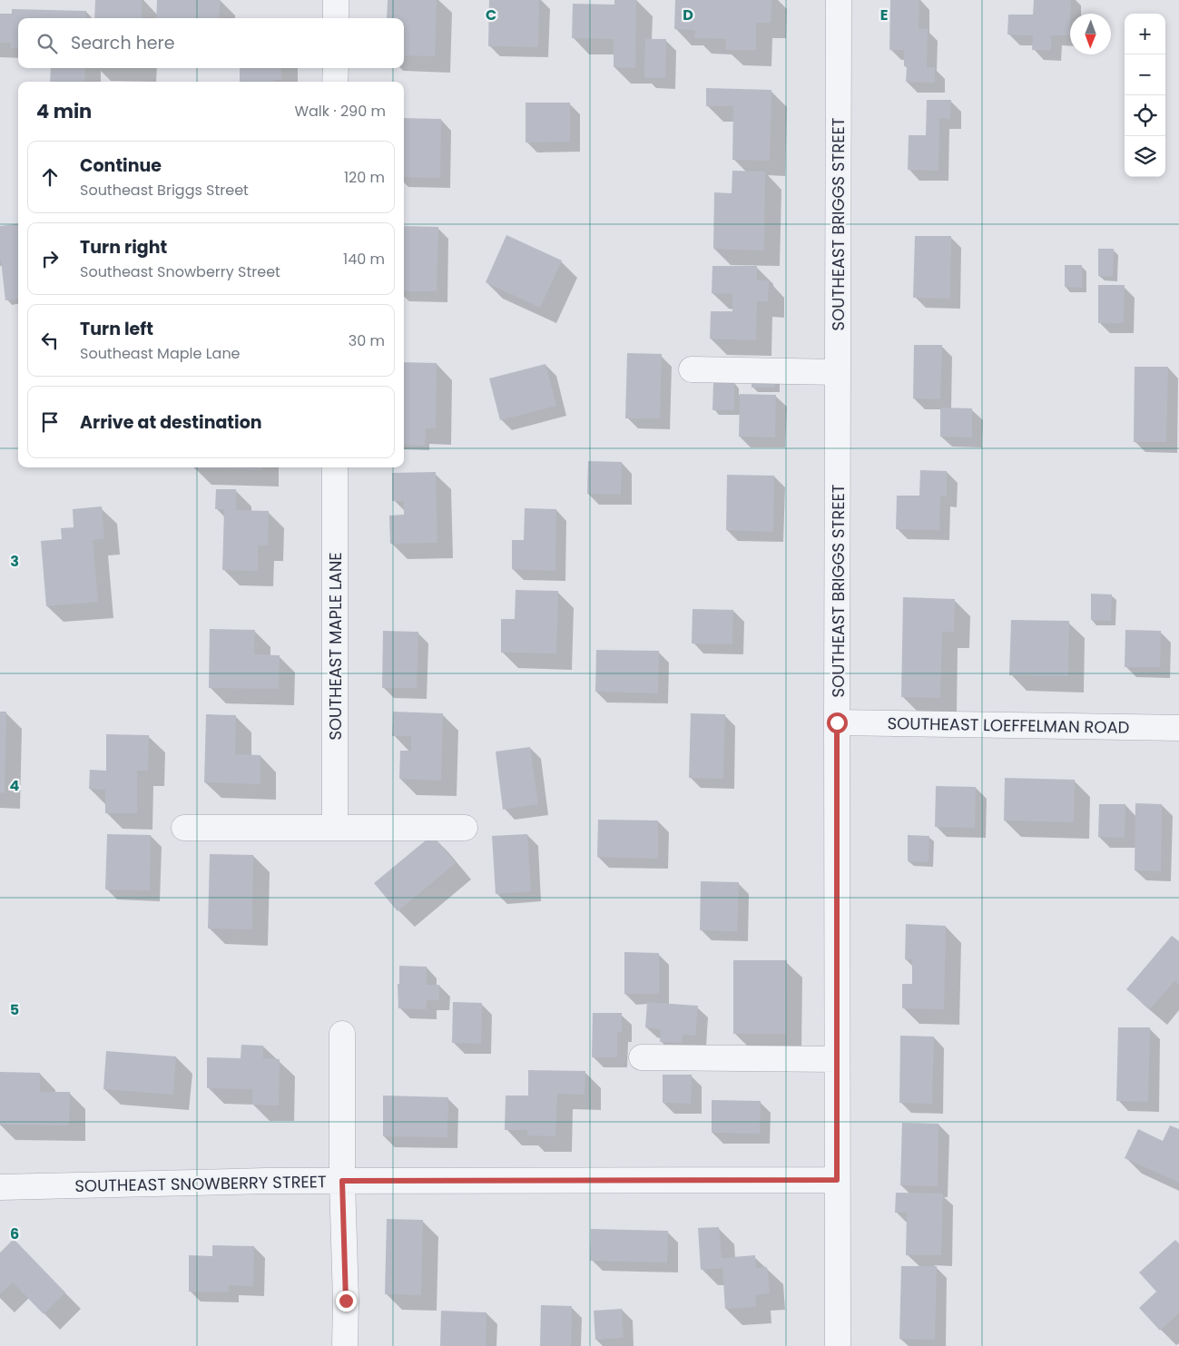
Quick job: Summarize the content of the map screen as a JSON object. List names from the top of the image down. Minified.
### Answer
{"streets":{"street":["SOUTHEAST BRIGGS STREET","SOUTHEAST MAPLE LANE","SOUTHEAST LOEFFELMAN ROAD","SOUTHEAST SNOWBERRY STREET"]},"crossings":[["SOUTHEAST BRIGGS STREET","SOUTHEAST LOEFFELMAN ROAD"],["SOUTHEAST BRIGGS STREET","SOUTHEAST SNOWBERRY STREET"]],"north":"bottom","page":{"map_buttons":["+","−"],"search":"Search here","heading":["4 min","Walk · 290 m"],"list":[["Continue","Southeast Briggs Street","120 m"],["Turn right","Southeast Snowberry Street","140 m"],["Turn left","Southeast Maple Lane","30 m"],"Arrive at destination"]},"grid":{"columns":["C","D","E"],"rows":["3","4","5","6"]}}
